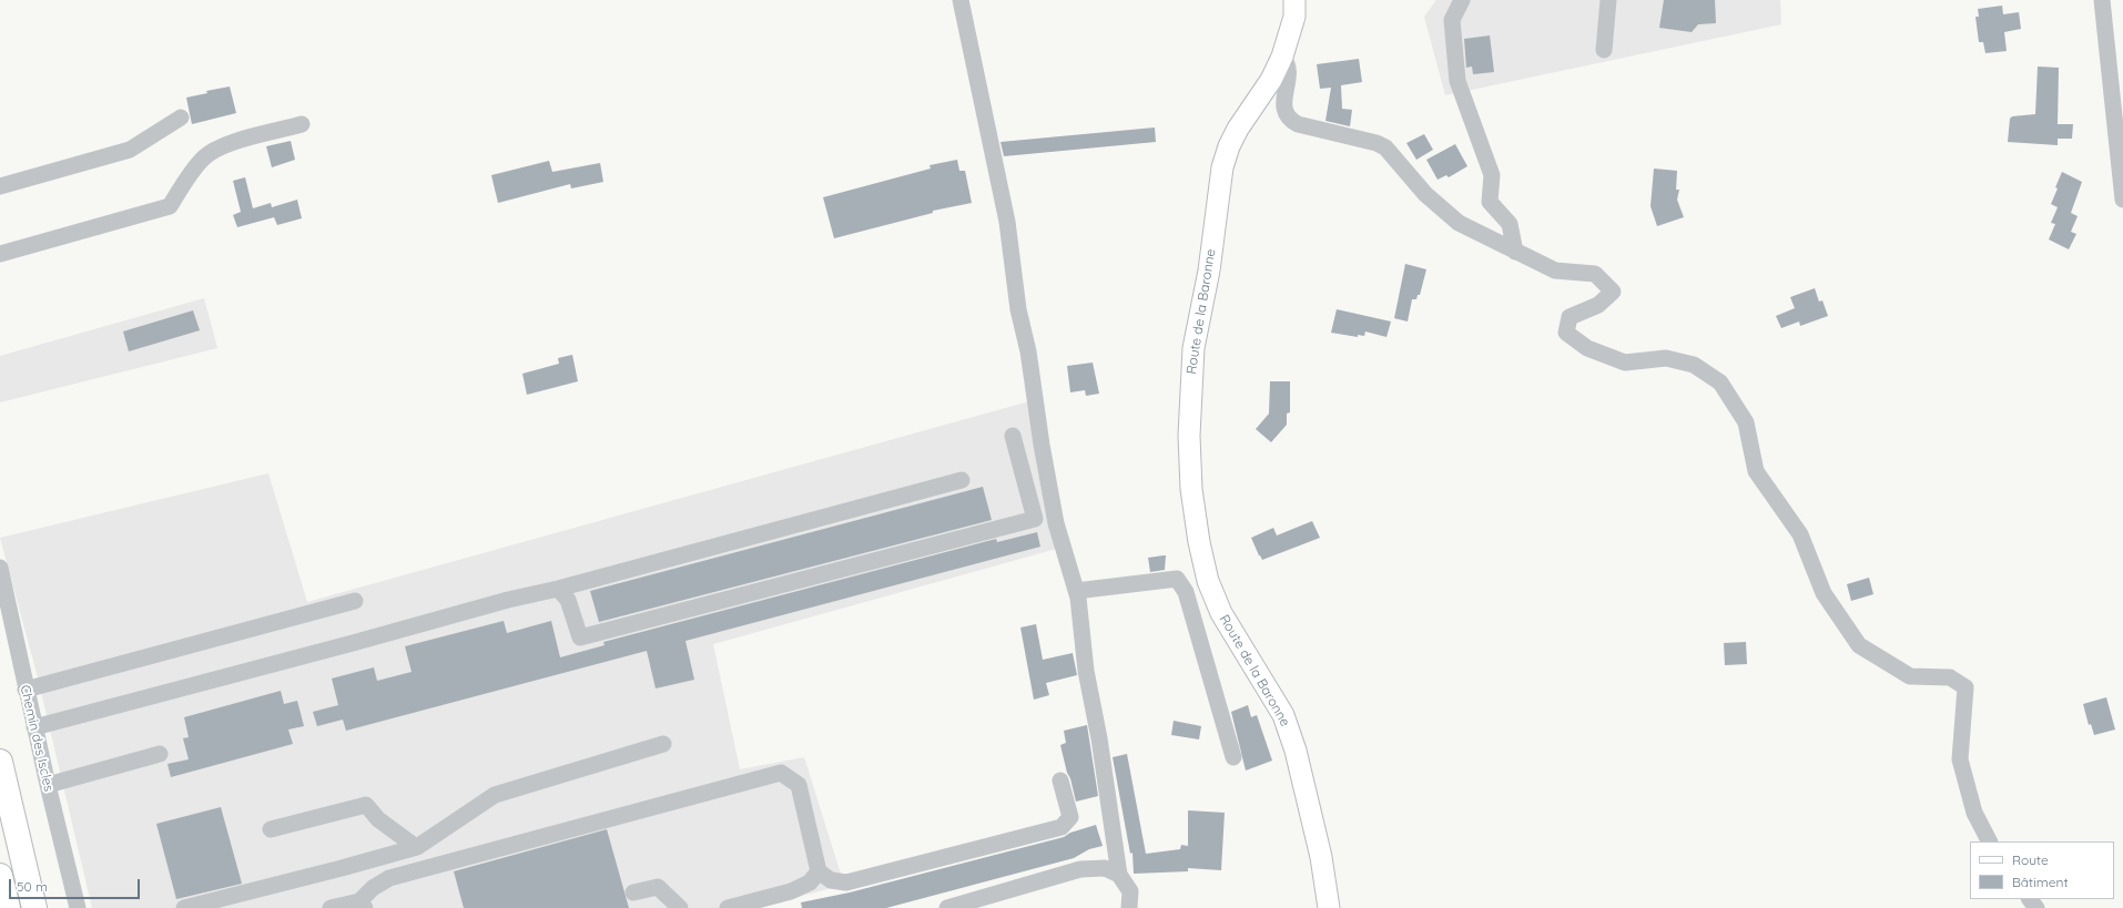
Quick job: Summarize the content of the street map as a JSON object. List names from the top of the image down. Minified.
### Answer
{"streets":{"main road":["Route de la Baronne"],"street":["Chemin des Iscles"]},"legend":["Route","Bâtiment"],"scale_bar":"50 m"}
